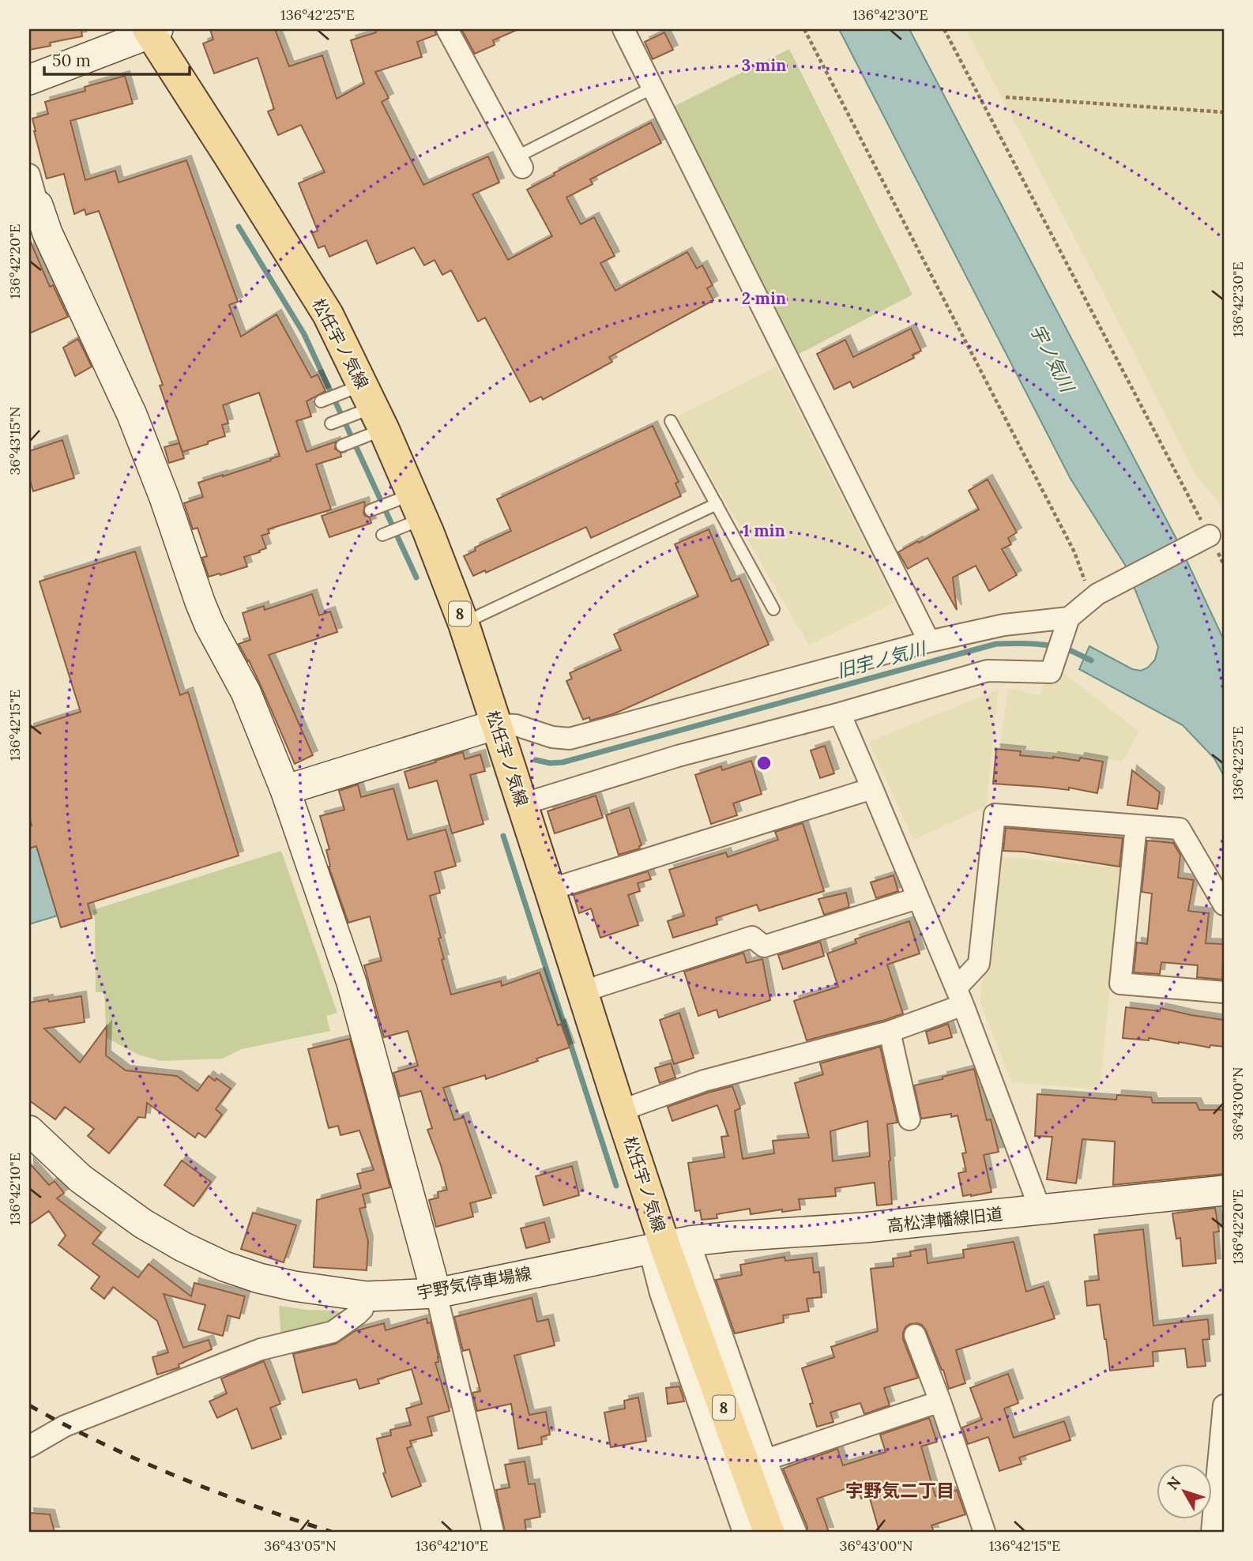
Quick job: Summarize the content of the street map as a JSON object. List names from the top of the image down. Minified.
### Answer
{"streets":{"main road":["松任宇ノ気線","8"],"street":["高松津幡線旧道","宇野気停車場線"]},"crossings":[["松任宇ノ気線","高松津幡線旧道"],["松任宇ノ気線","宇野気停車場線"],["高松津幡線旧道","宇野気停車場線"]],"districts":["宇野気二丁目"],"water":["宇ノ気川","旧宇ノ気川"],"scale_bar":"50 m","north":"top left","coordinates":["136°42'25\"E","136°42'30\"E","136°42'20\"E","36°43'15\"N","136°42'15\"E","36°43'00\"N","136°42'10\"E","36°43'05\"N"],"rings":["3 min","2 min","1 min"]}
